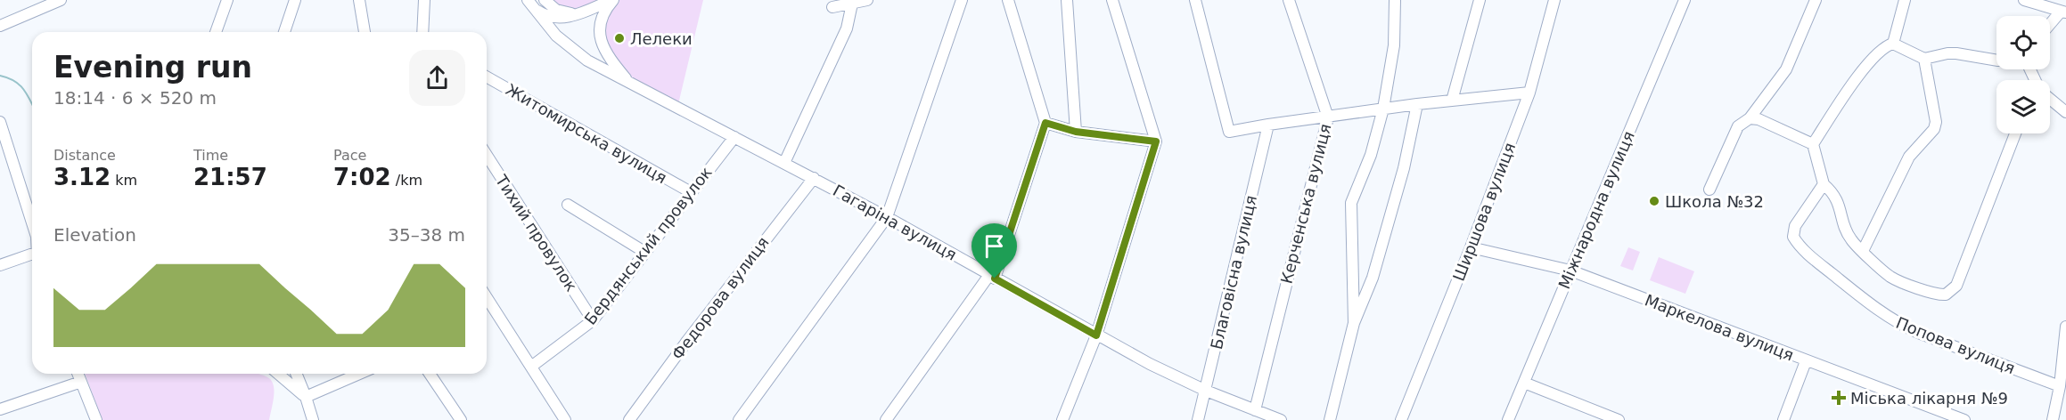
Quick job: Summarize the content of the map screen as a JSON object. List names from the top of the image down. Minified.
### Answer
{"streets":{"street":["Житомирська вулиця","Керченська вулиця","Міжнародна вулиця","Ширшова вулиця","Гагаріна вулиця","Тихий провулок","Бердянський провулок","Благовісна вулиця","Федорова вулиця","Маркелова вулиця","Попова вулиця"]},"crossings":[["Житомирська вулиця","Бердянський провулок"],["Керченська вулиця","Гагаріна вулиця"],["Міжнародна вулиця","Маркелова вулиця"],["Ширшова вулиця","Маркелова вулиця"],["Гагаріна вулиця","Бердянський провулок"],["Гагаріна вулиця","Благовісна вулиця"],["Гагаріна вулиця","Федорова вулиця"],["Тихий провулок","Бердянський провулок"]],"places":{"other":["Лелеки","Школа №32"],"health":["Міська лікарня №9"]},"page":{"heading":["Evening run","18:14 · 6 × 520 m"],"stats":[["Distance","3.12 km"],["Time","21:57"],["Pace","7:02 /km"]],"chart":["Elevation","35–38 m"]}}
